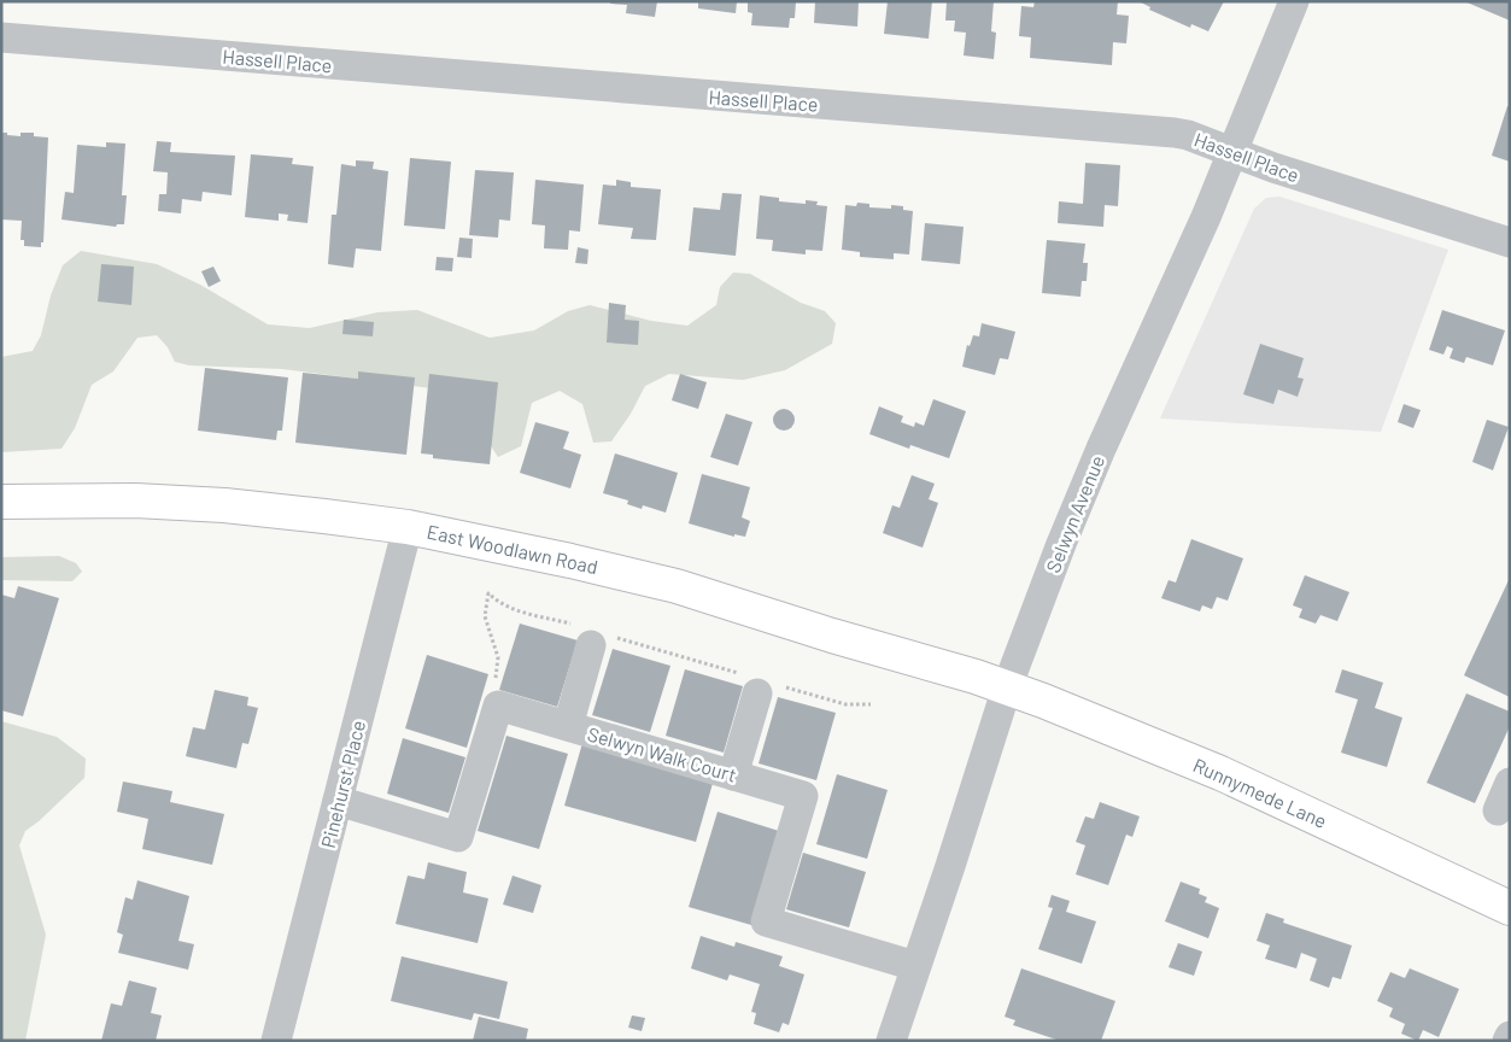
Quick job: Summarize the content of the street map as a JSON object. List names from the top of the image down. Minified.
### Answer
{"streets":{"main road":["East Woodlawn Road","Runnymede Lane"],"street":["Hassell Place","Selwyn Avenue","Selwyn Walk Court","Pinehurst Place"]},"crossings":[["Hassell Place","Selwyn Avenue"],["Selwyn Avenue","East Woodlawn Road"],["Selwyn Avenue","Selwyn Walk Court"],["Selwyn Avenue","Runnymede Lane"],["East Woodlawn Road","Pinehurst Place"],["East Woodlawn Road","Runnymede Lane"]]}
